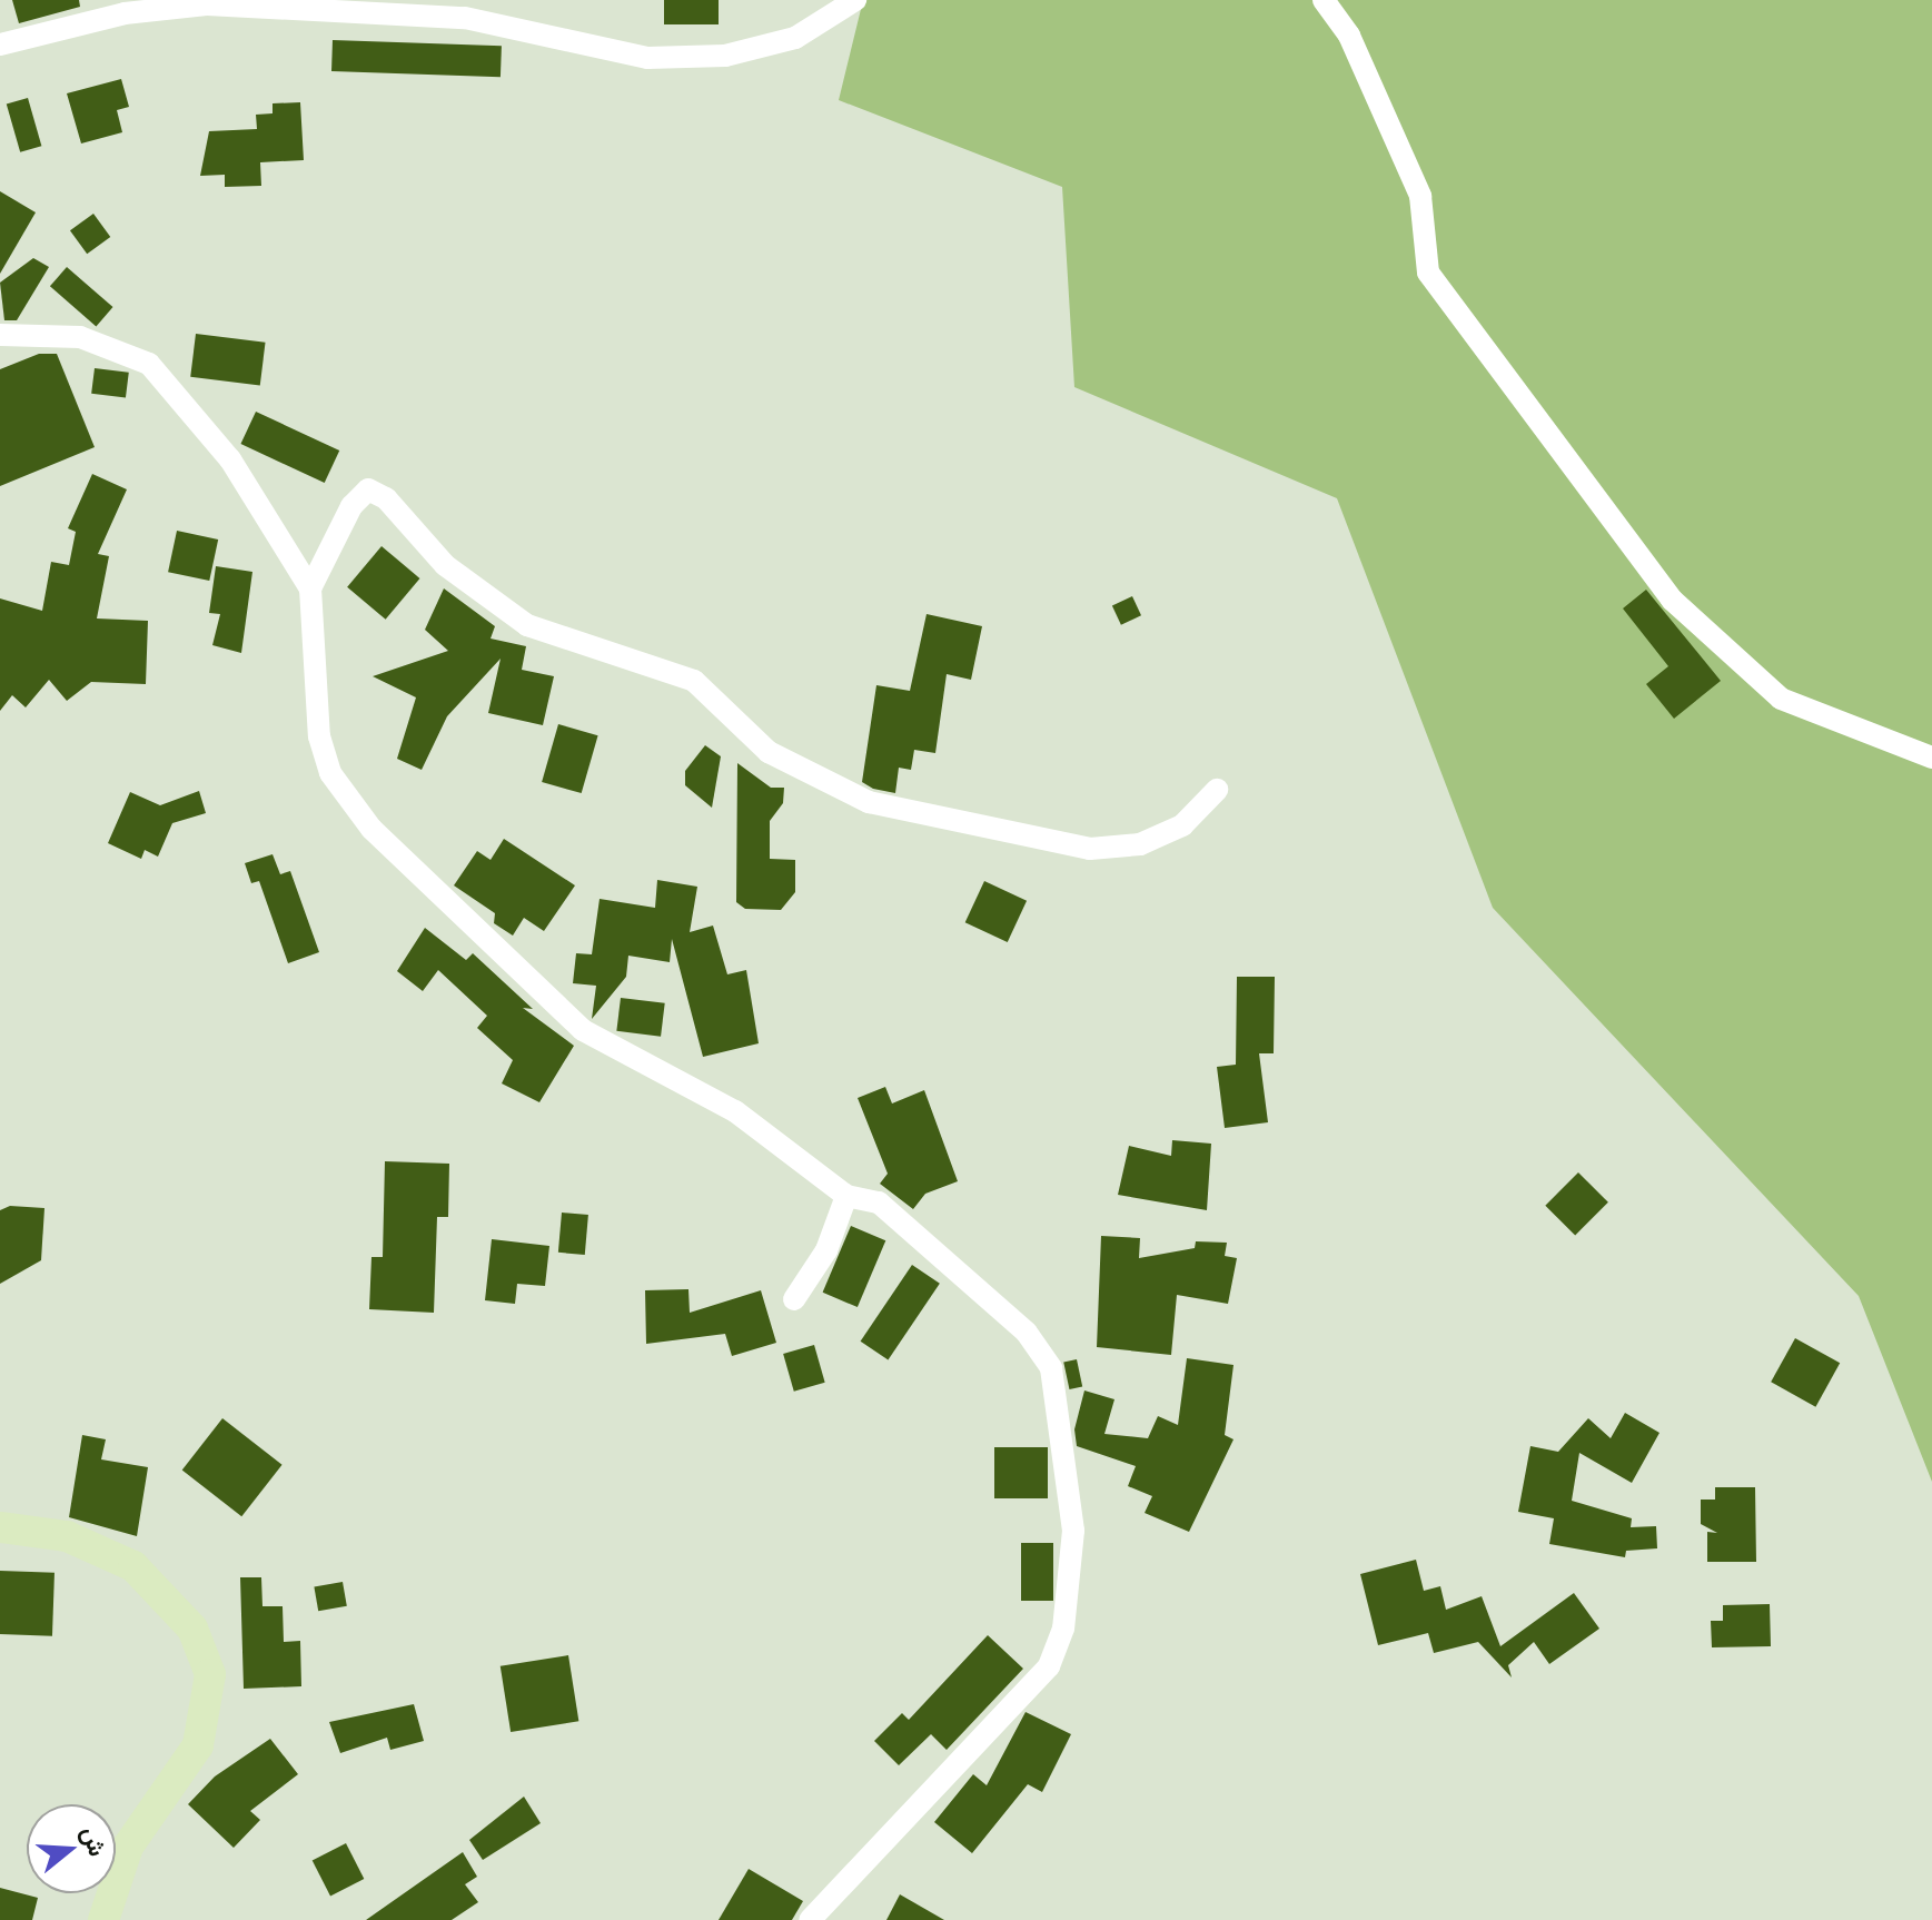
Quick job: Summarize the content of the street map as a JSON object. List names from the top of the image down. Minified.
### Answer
{"north":"right"}
